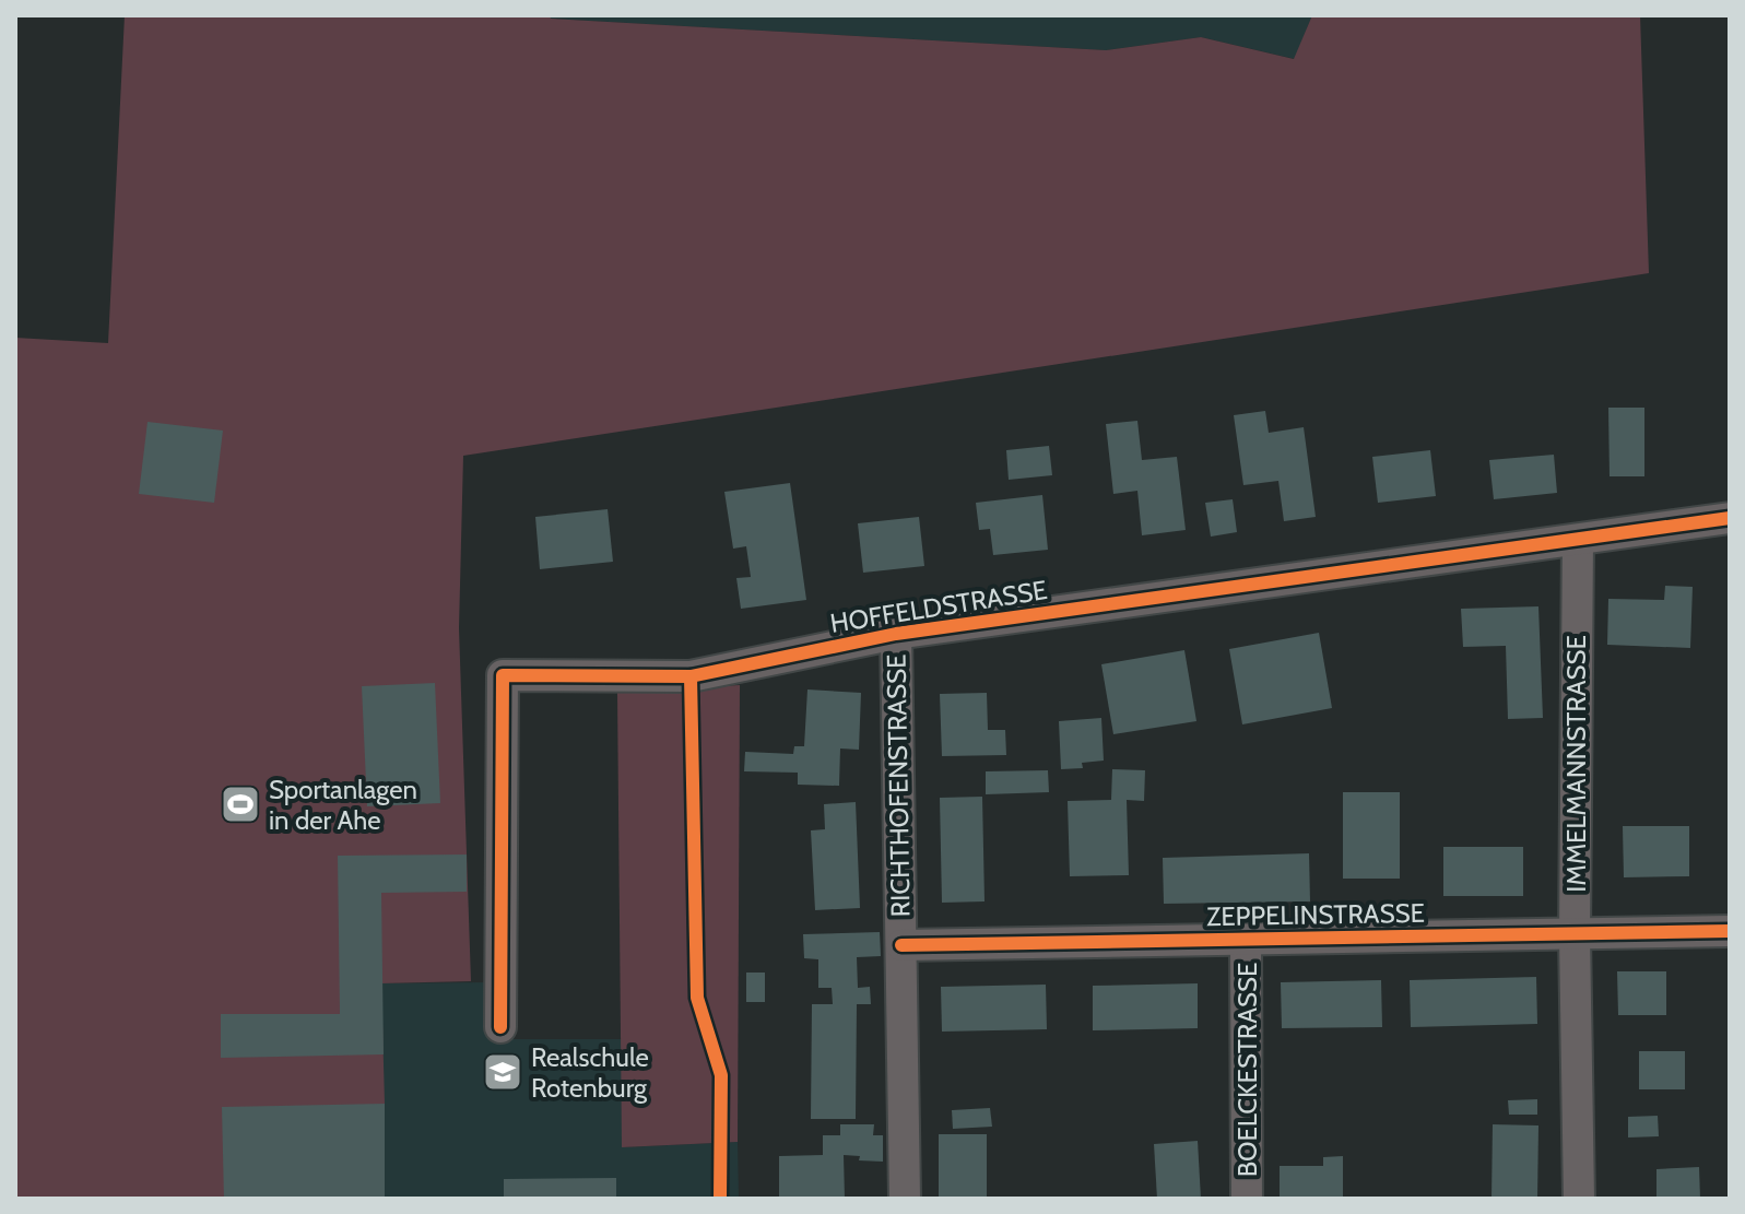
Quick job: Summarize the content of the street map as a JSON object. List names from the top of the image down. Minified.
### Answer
{"streets":{"street":["HOFFELDSTRASSE","IMMELMANNSTRASSE","RICHTHOFENSTRASSE","ZEPPELINSTRASSE","BOELCKESTRASSE"]},"crossings":[["HOFFELDSTRASSE","IMMELMANNSTRASSE"],["HOFFELDSTRASSE","RICHTHOFENSTRASSE"],["IMMELMANNSTRASSE","ZEPPELINSTRASSE"],["RICHTHOFENSTRASSE","ZEPPELINSTRASSE"],["ZEPPELINSTRASSE","BOELCKESTRASSE"]],"places":{"sports":["Sportanlagen in der Ahe"],"school or university":["Realschule Rotenburg"]}}
